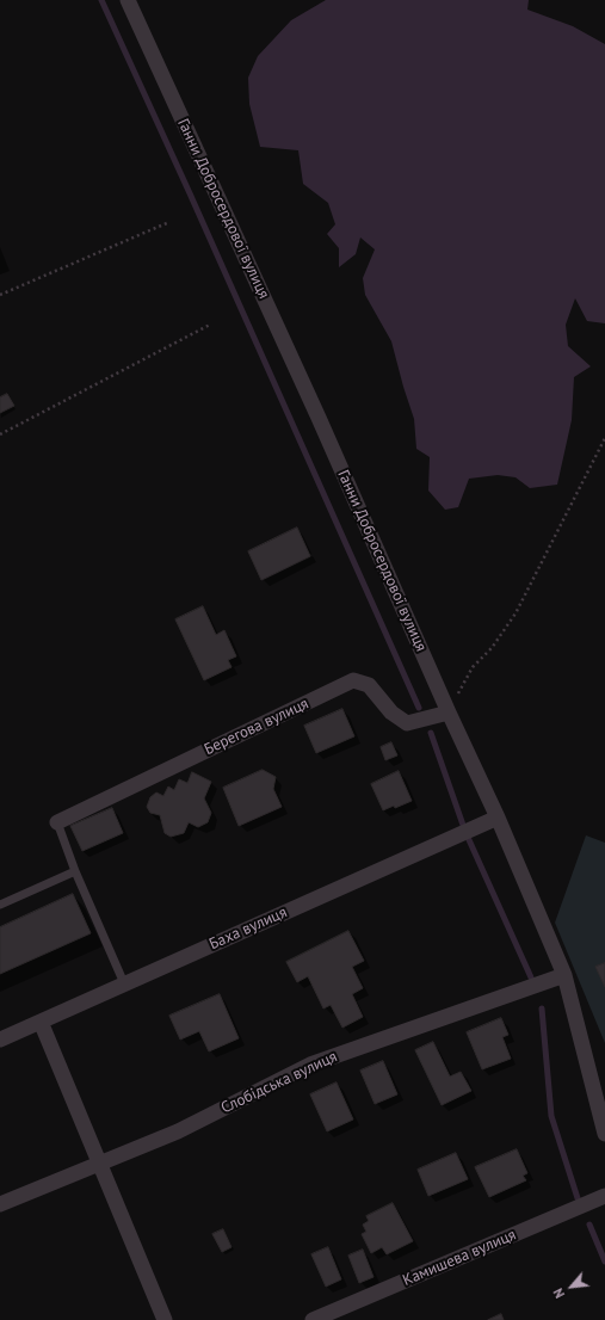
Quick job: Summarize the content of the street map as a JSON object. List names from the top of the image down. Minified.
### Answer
{"streets":{"street":["Ганни Добросердової вулиця","Берегова вулиця","Баха вулиця","Слобідська вулиця","Камишева вулиця"]},"crossings":[["Ганни Добросердової вулиця","Берегова вулиця"],["Ганни Добросердової вулиця","Баха вулиця"],["Ганни Добросердової вулиця","Слобідська вулиця"]],"north":"bottom left"}
